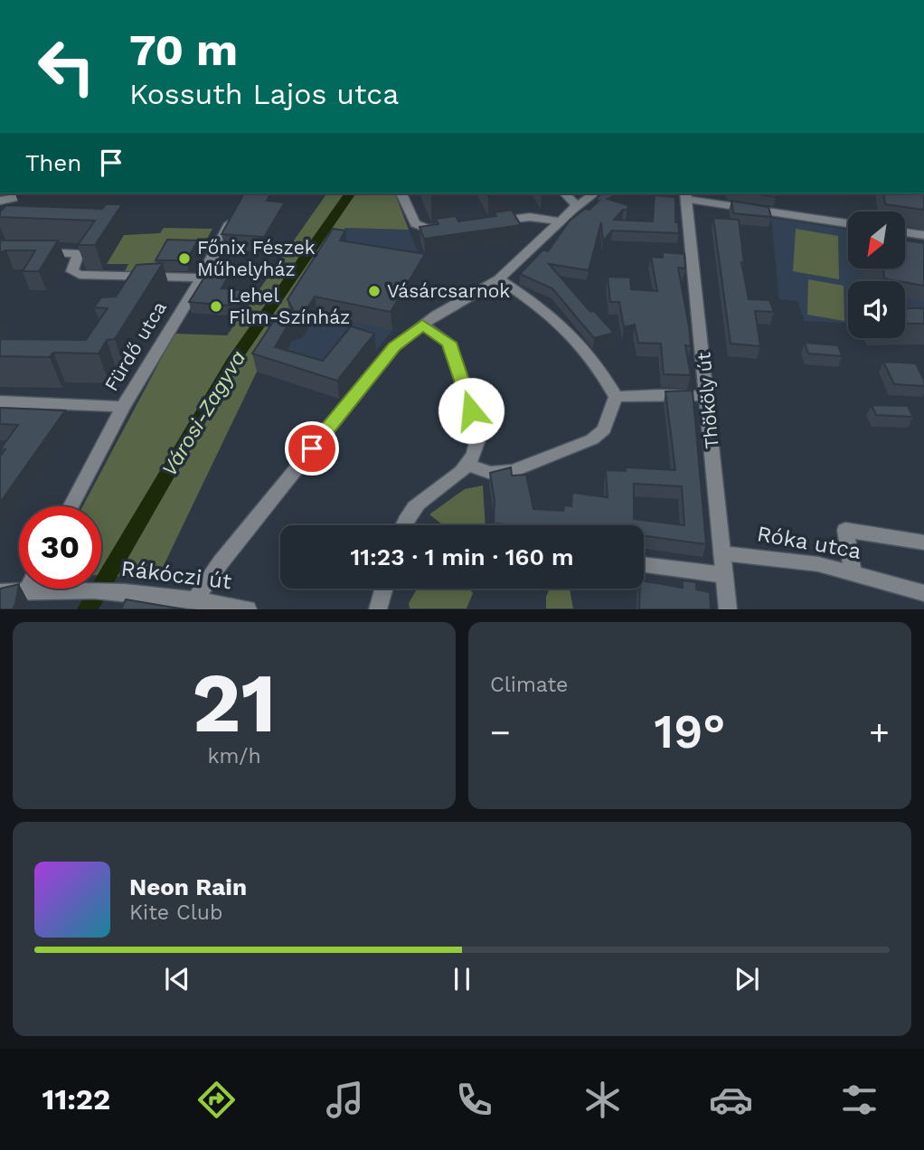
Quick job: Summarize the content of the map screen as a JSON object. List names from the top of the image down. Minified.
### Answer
{"streets":{"street":["Fürdő utca","Thököly út","Róka utca","Rákóczi út"]},"crossings":[["Thököly út","Róka utca"]],"water":["Városi-Zagyva"],"places":["Főnix Fészek Műhelyház","Vásárcsarnok","Lehel Film-Színház"],"north":"bottom left","page":{"turn":["70 m","Kossuth Lajos utca"],"then":"Then","limit":"30","trip":"11:23 · 1 min · 160 m","tile":[["21","km/h"],"Climate"],"heat":["−","19°","+"],"song":["Neon Rain","Kite Club"],"tabs":"11:22"}}
